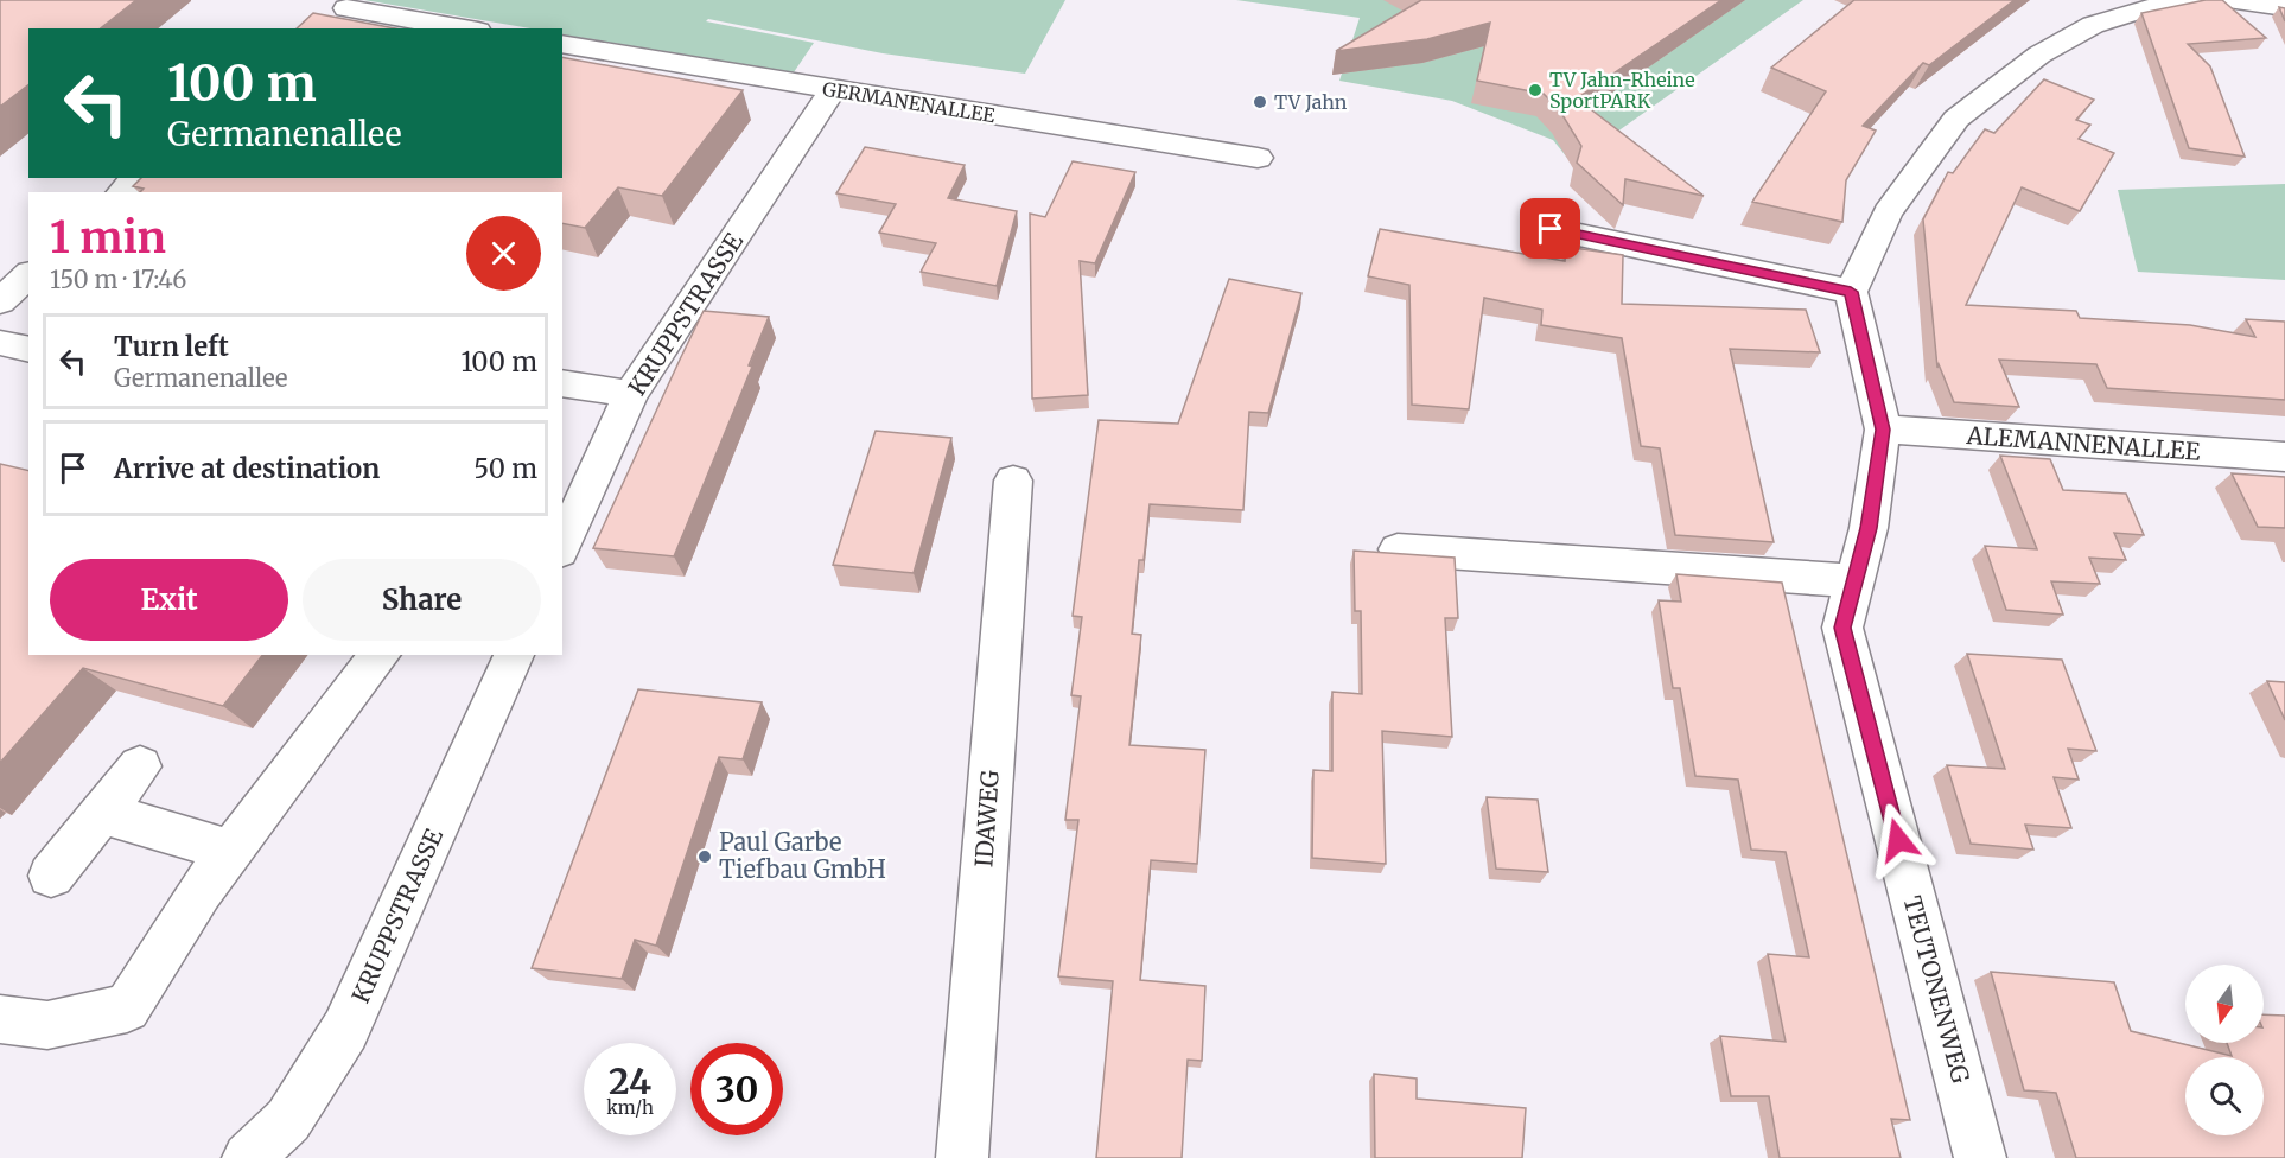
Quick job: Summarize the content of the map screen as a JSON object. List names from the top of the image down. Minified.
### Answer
{"streets":{"street":["GERMANENALLEE","KRUPPSTRASSE","ALEMANNENALLEE","IDAWEG","TEUTONENWEG"]},"crossings":[["GERMANENALLEE","KRUPPSTRASSE"],["ALEMANNENALLEE","TEUTONENWEG"]],"places":["TV Jahn-Rheine SportPARK","TV Jahn","Paul Garbe Tiefbau GmbH"],"north":"bottom","page":{"turn":["100 m","Germanenallee"],"heading":["1 min","150 m · 17:46"],"list":[{"name":"Turn left","note":"Germanenallee","value":"100 m"},{"name":"Arrive at destination","value":"50 m"}],"buttons":["Exit","Share"],"speed":"24 km/h","limit":"30"}}
